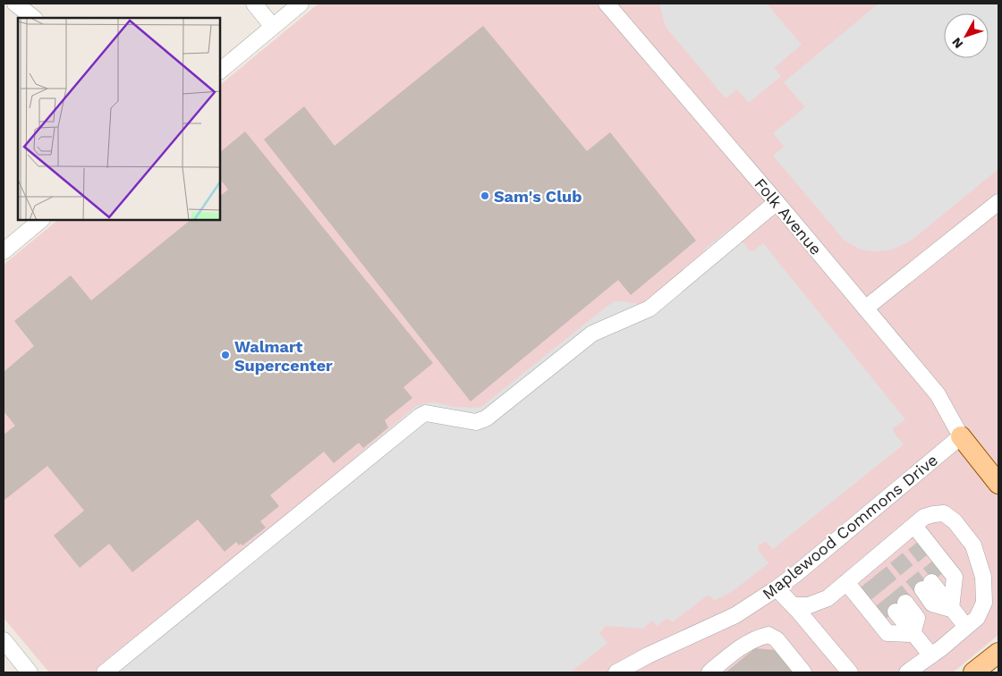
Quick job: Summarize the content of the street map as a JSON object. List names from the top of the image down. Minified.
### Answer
{"streets":{"street":["Folk Avenue","Maplewood Commons Drive"]},"crossings":[["Folk Avenue","Maplewood Commons Drive"]],"places":["Sam's Club","Walmart Supercenter"],"north":"bottom left"}
